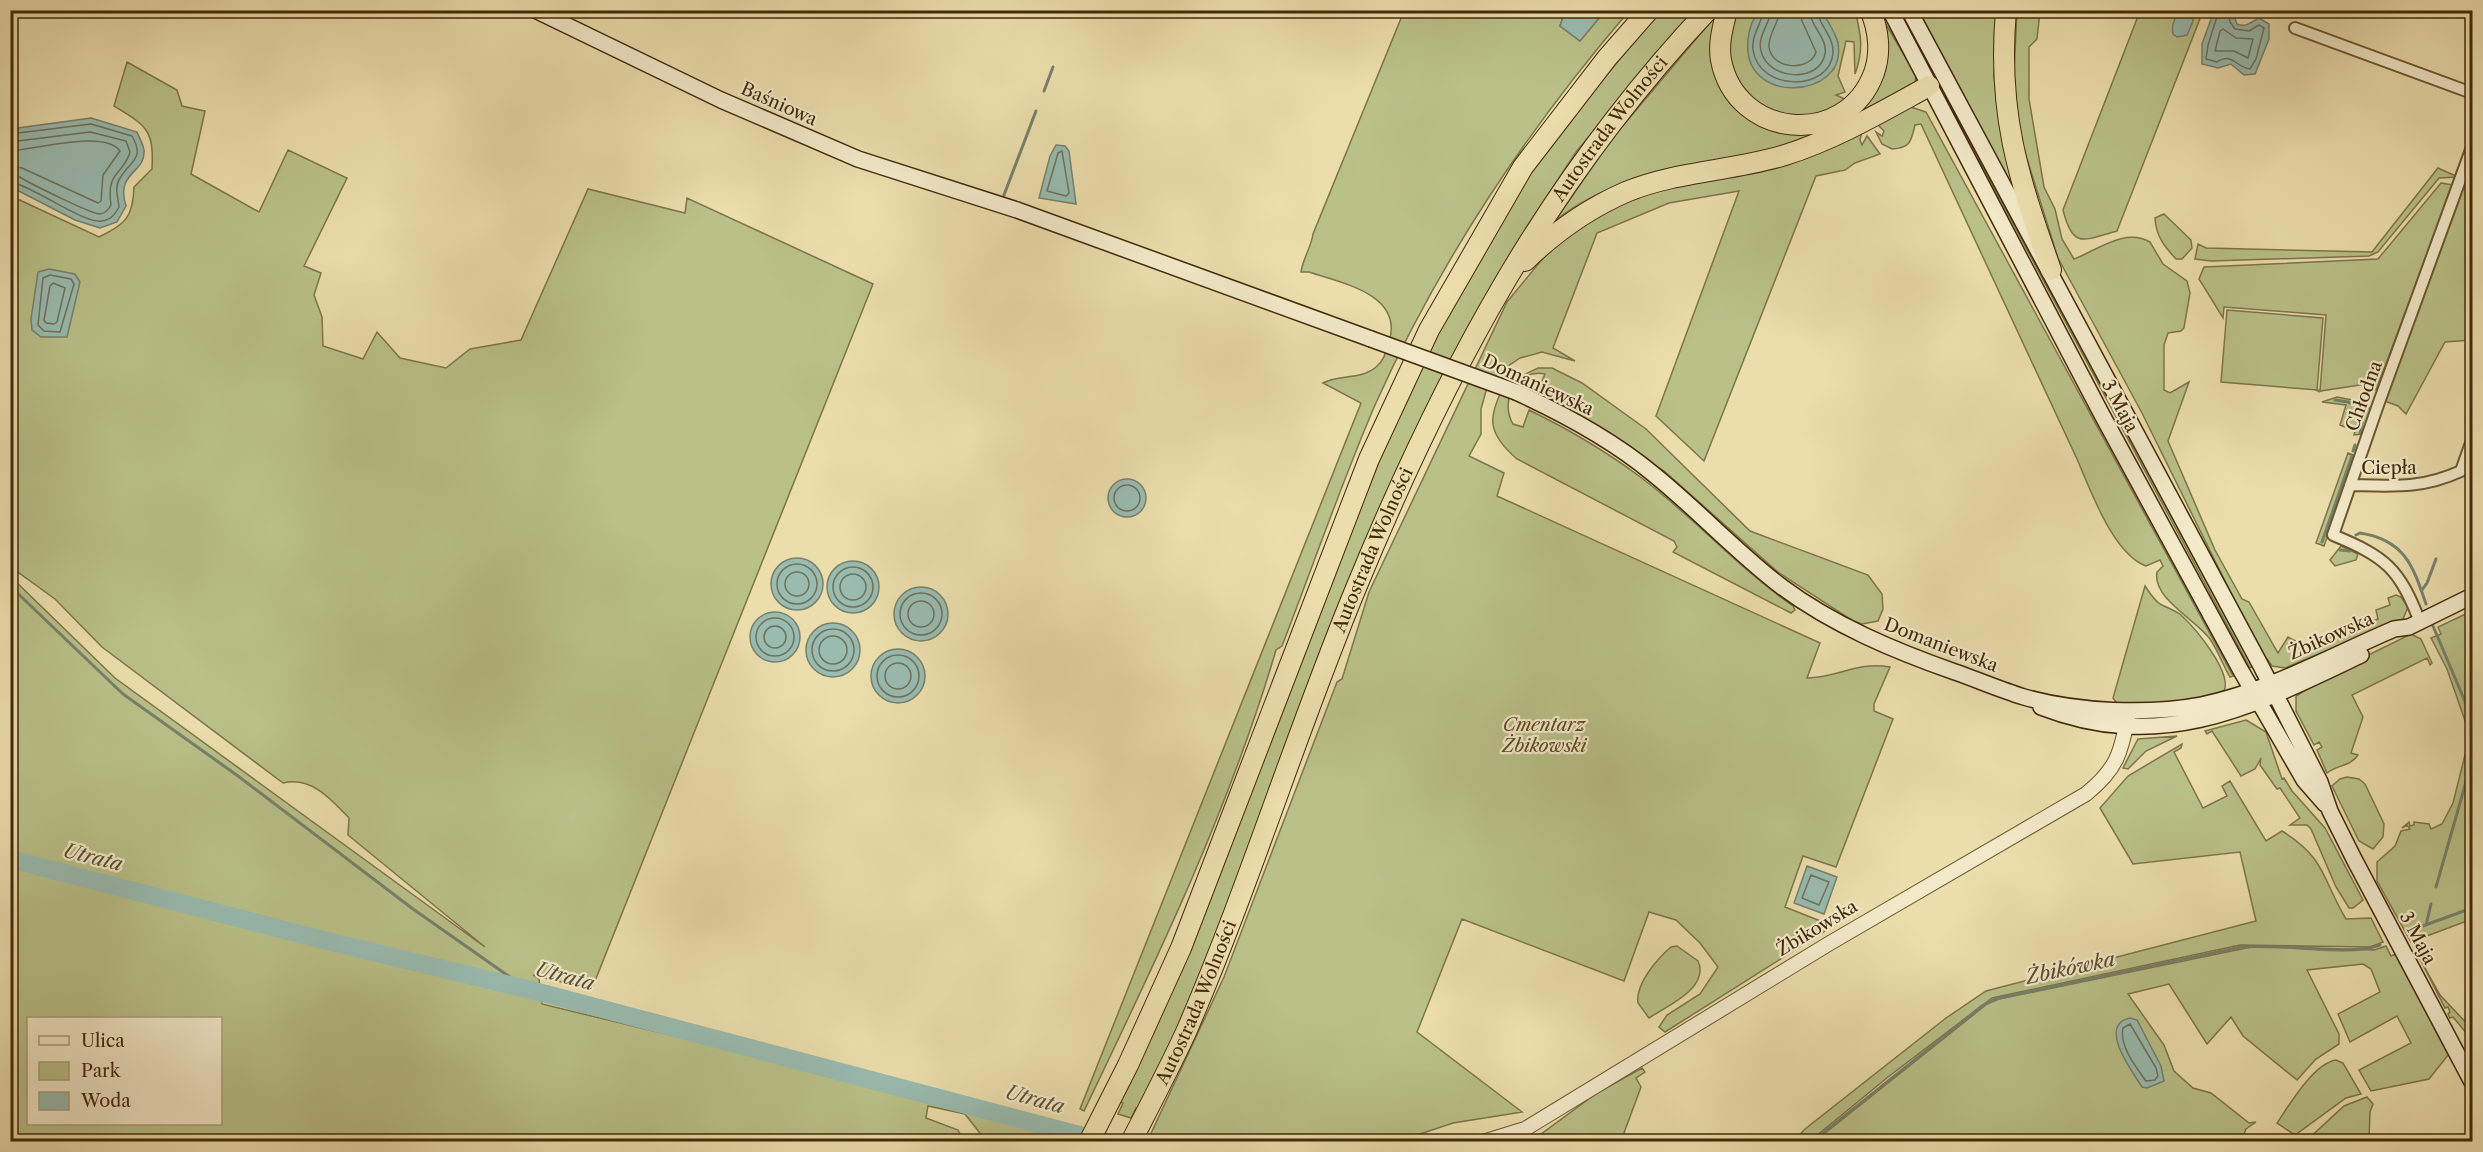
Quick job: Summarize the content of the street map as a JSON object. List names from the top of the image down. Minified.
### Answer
{"streets":{"highway":["Autostrada Wolności"],"main road":["Baśniowa","Domaniewska","3 Maja","Żbikowska"],"street":["Chłodna","Ciepła"]},"crossings":[["Baśniowa","Domaniewska"],["Domaniewska","3 Maja"],["Domaniewska","Żbikowska"],["Chłodna","Ciepła"],["Chłodna","Żbikowska"],["3 Maja","Żbikowska"]],"water":["Utrata","Żbikówka"],"parks":["Cmentarz Żbikowski"],"legend":["Ulica","Park","Woda"]}
